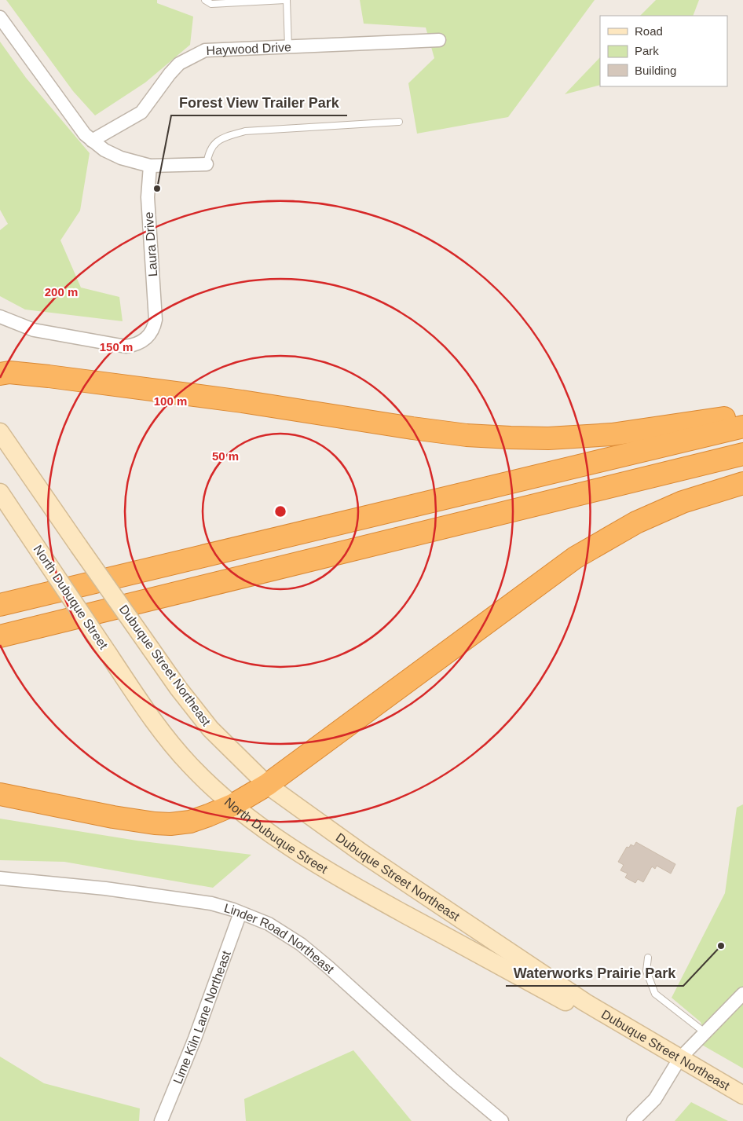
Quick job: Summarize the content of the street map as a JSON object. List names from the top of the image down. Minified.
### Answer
{"streets":{"main road":["North Dubuque Street","Dubuque Street Northeast"],"street":["Haywood Drive","Laura Drive","Linder Road Northeast","Lime Kiln Lane Northeast"]},"crossings":[["North Dubuque Street","Dubuque Street Northeast"],["Linder Road Northeast","Lime Kiln Lane Northeast"]],"places":["Forest View Trailer Park","Waterworks Prairie Park"],"legend":["Road","Park","Building"],"rings":["200 m","150 m","100 m","50 m"]}
